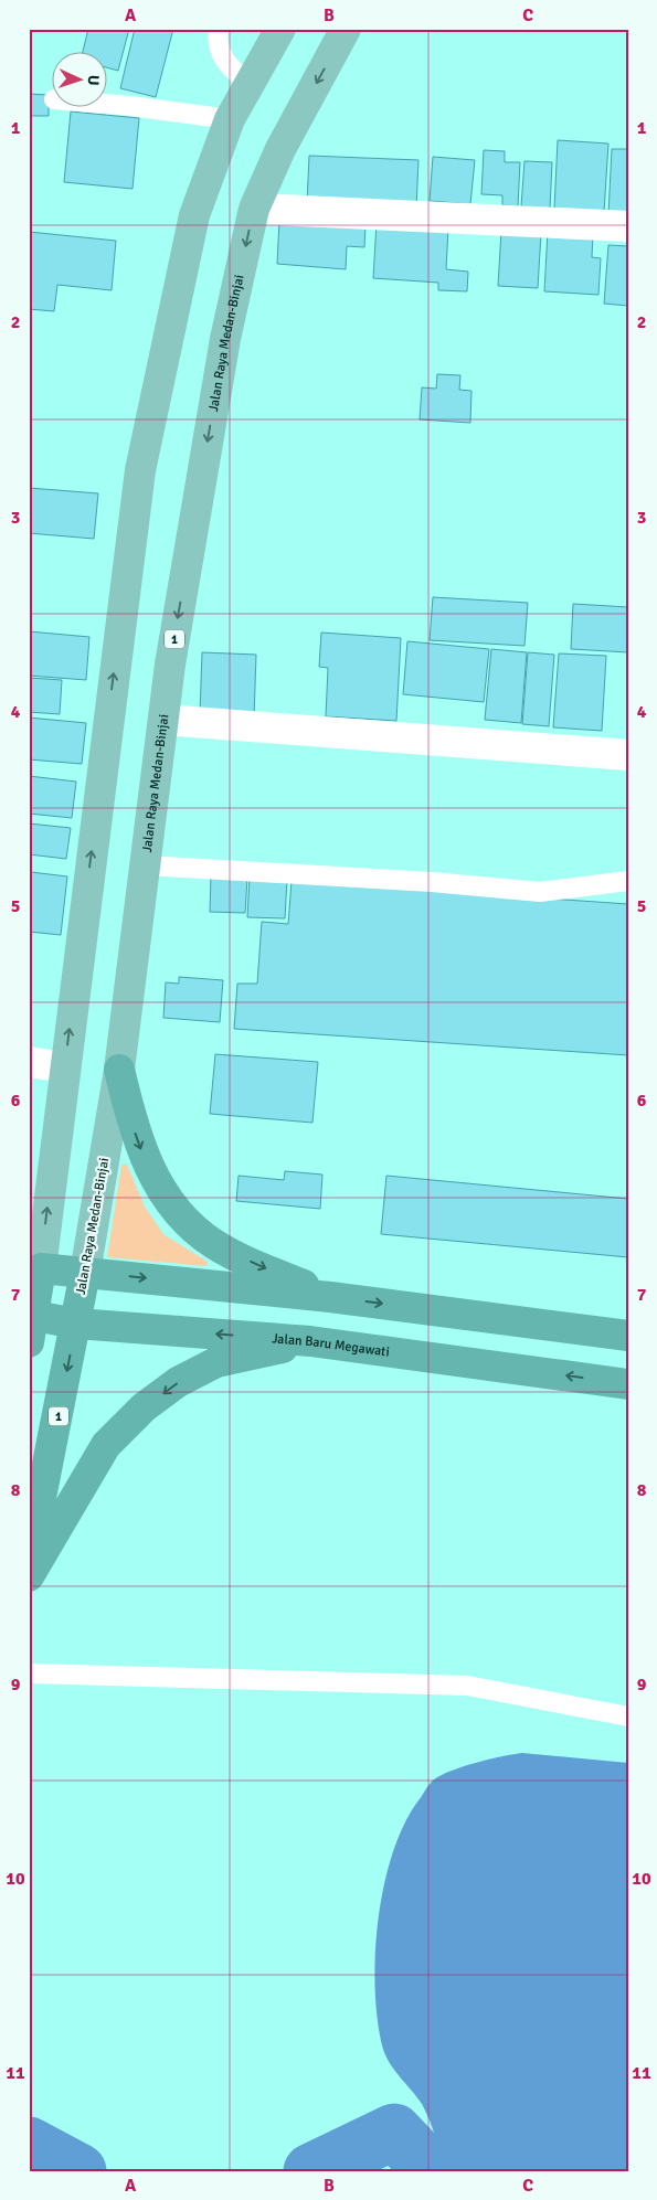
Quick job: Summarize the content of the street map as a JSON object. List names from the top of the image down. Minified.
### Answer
{"streets":{"highway":["Jalan Raya Medan-Binjai","1","Jalan Baru Megawati"]},"crossings":[["Jalan Raya Medan-Binjai","Jalan Baru Megawati"]],"north":"right","grid":{"columns":["A","B","C"],"rows":["1","2","3","4","5","6","7","8","9","10","11"]}}
